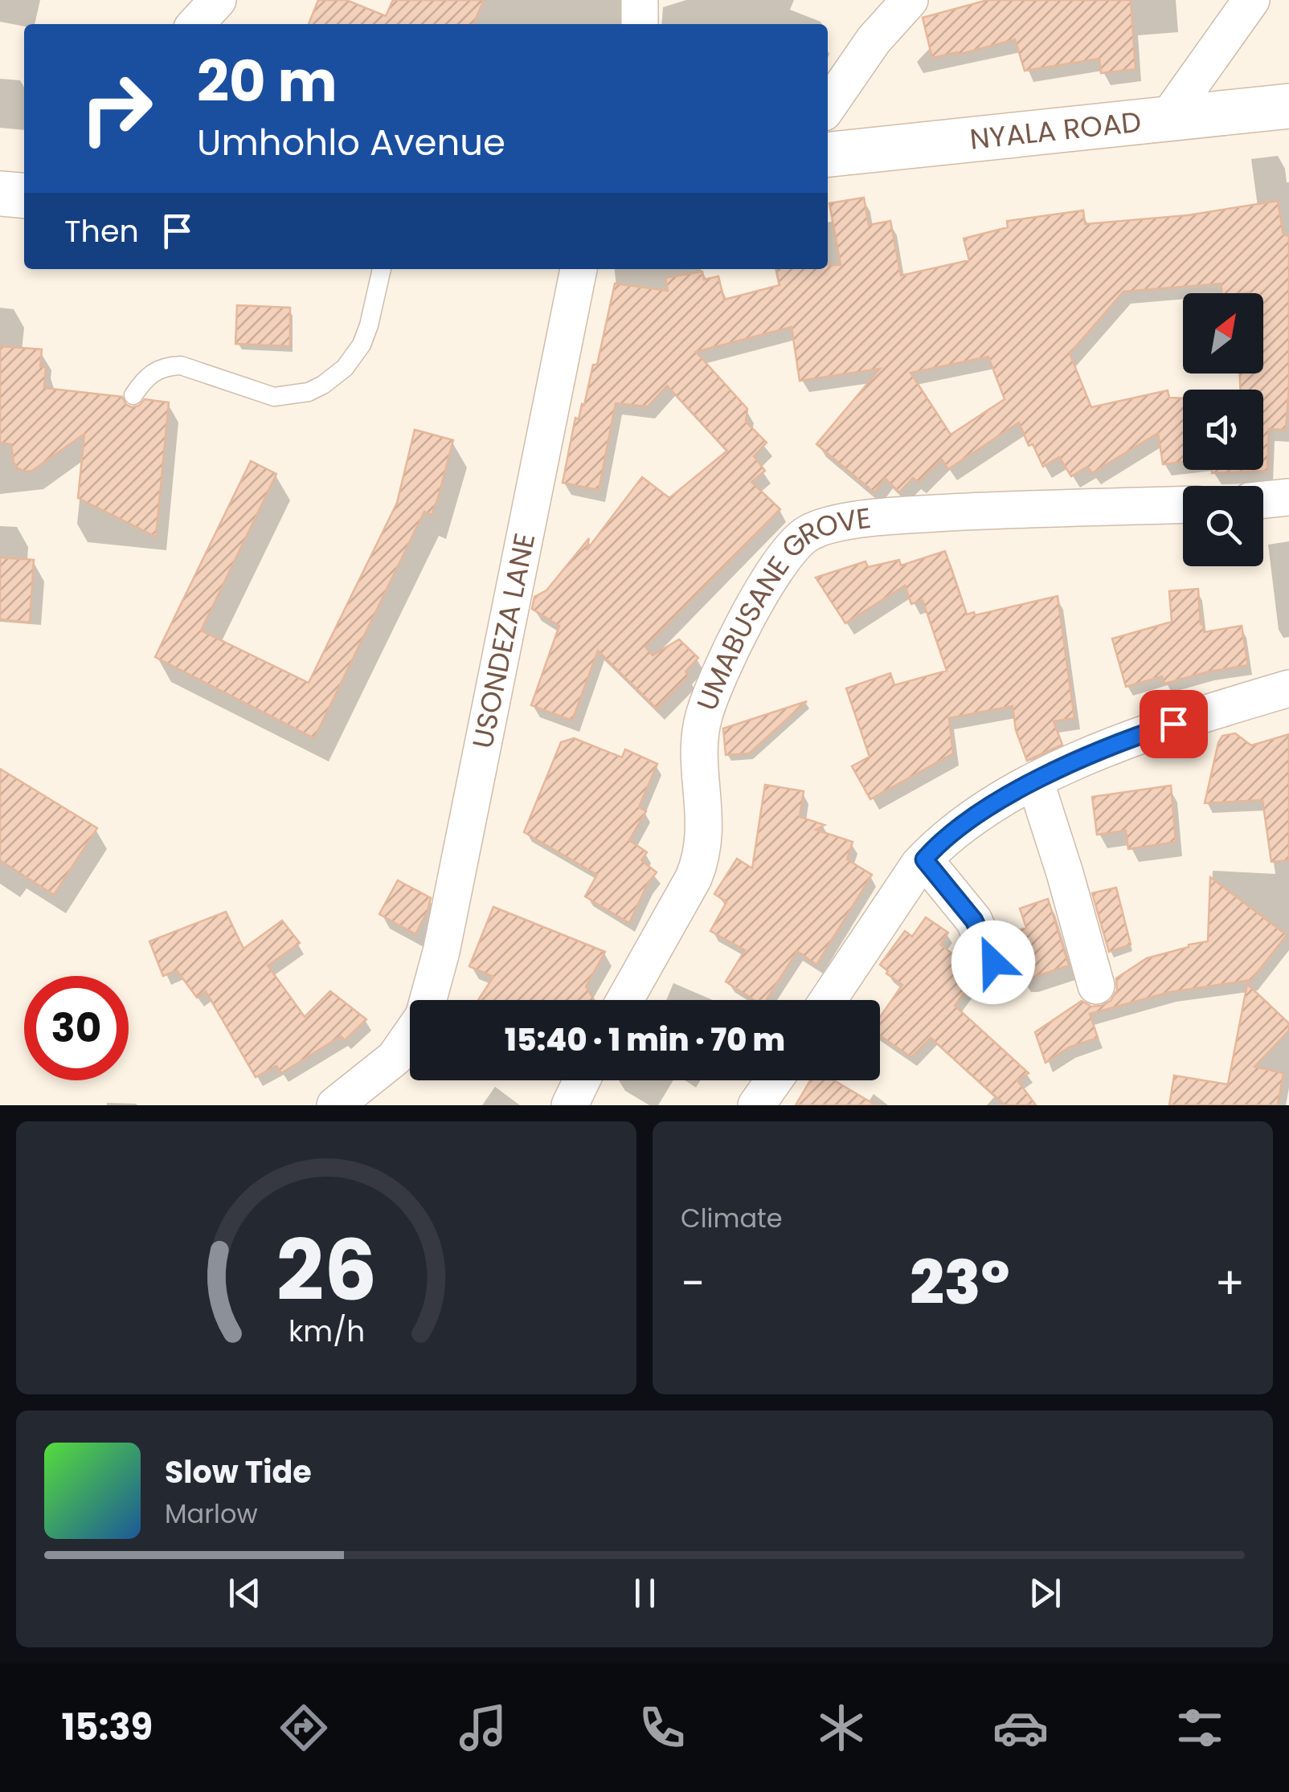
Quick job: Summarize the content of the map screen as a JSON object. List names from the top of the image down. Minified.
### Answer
{"streets":{"street":["NYALA ROAD","UMABUSANE GROVE","USONDEZA LANE"]},"north":"top right","page":{"turn":["20 m","Umhohlo Avenue"],"then":"Then","limit":"30","trip":"15:40 · 1 min · 70 m","tile":"Climate","heat":["−","23°","+"],"song":["Slow Tide","Marlow"],"tabs":"15:39","gauge":["26","km/h"]}}
